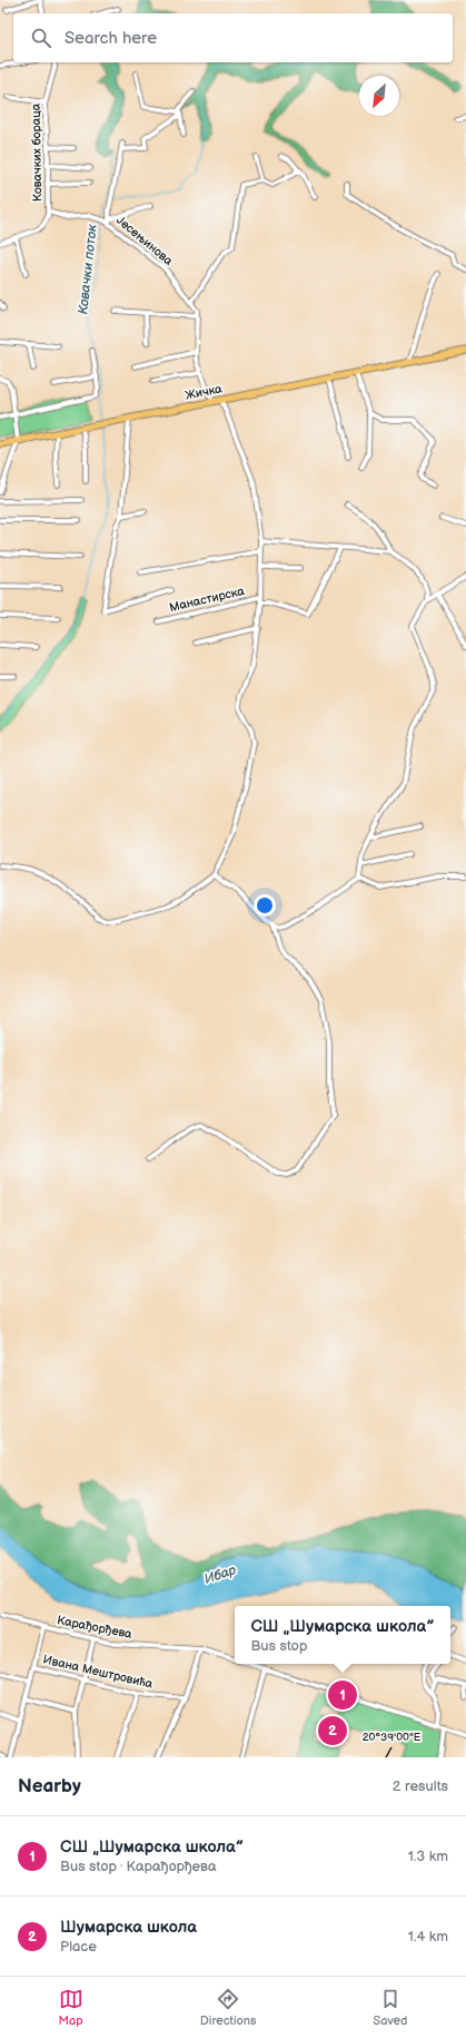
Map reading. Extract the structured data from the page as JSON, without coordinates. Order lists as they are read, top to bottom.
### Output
{
  "streets": {
    "main road": ["Жичка"],
    "street": [
      "Ковачких бораца",
      "Јесењинова",
      "Манастирска",
      "Карађорђева",
      "Ивана Мештровића"
    ]
  },
  "crossings": [
    ["Ковачких бораца", "Јесењинова"]
  ],
  "water": ["Ковачки поток", "Ибар"],
  "north": "bottom left",
  "page": {
    "search": "Search here",
    "popup": ["СШ „Шумарска школа”", "Bus stop"],
    "pins": ["1", "2"],
    "heading": ["Nearby", "2 results"],
    "list": [
      {
        "mark": "1",
        "name": "СШ „Шумарска школа”",
        "note": "Bus stop · Карађорђева",
        "value": "1.3 km"
      },
      {
        "mark": "2",
        "name": "Шумарска школа",
        "note": "Place",
        "value": "1.4 km"
      }
    ],
    "nav": ["Map", "Directions", "Saved"]
  },
  "coordinates": ["20°39'00\"E"]
}
